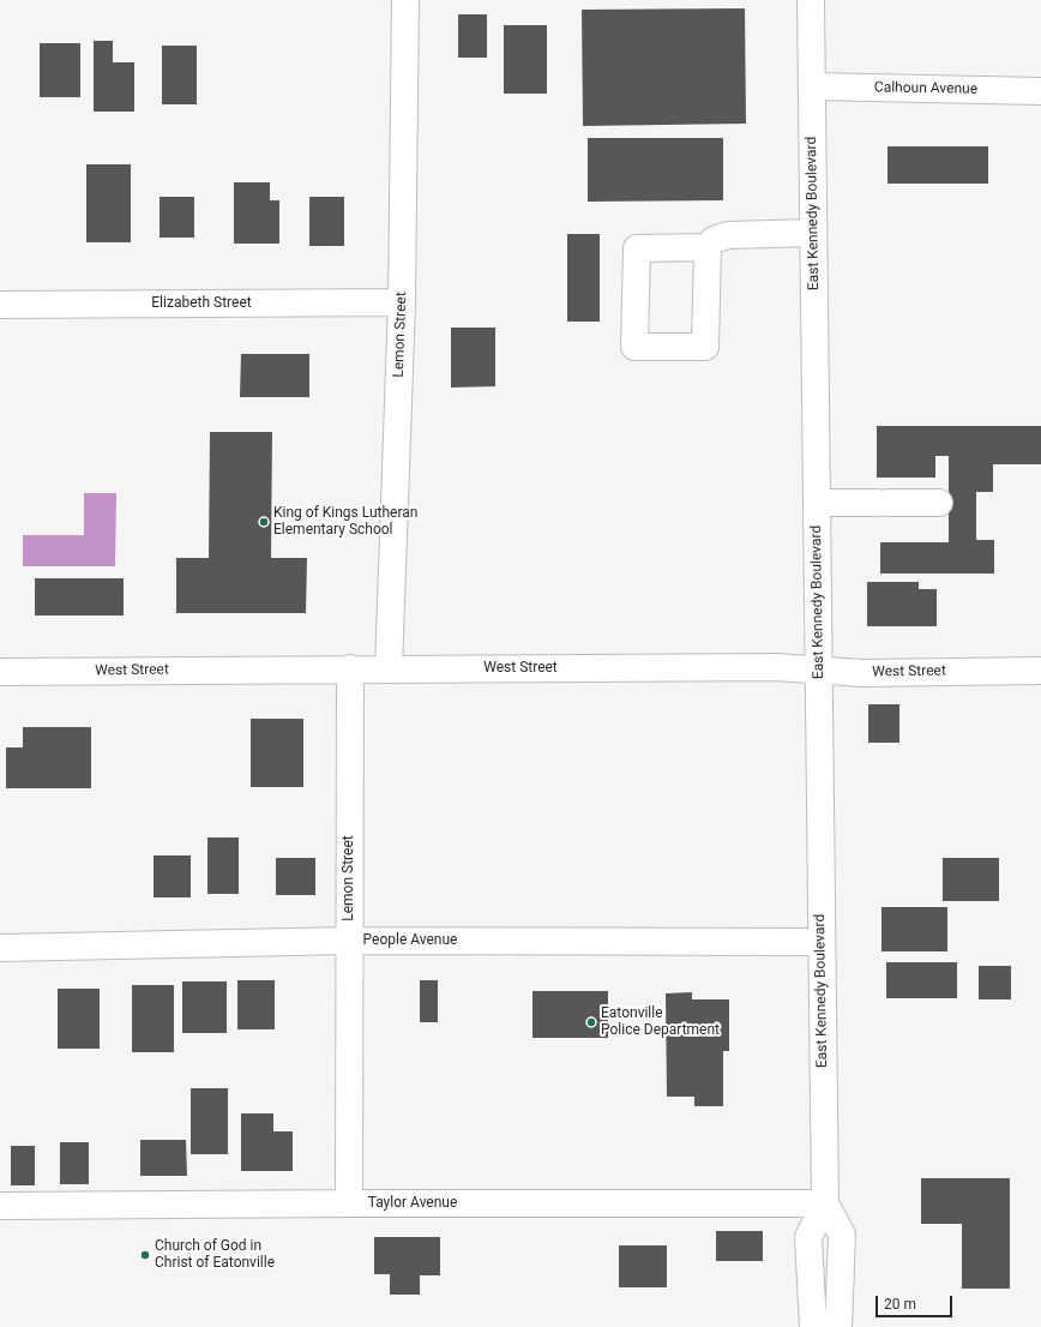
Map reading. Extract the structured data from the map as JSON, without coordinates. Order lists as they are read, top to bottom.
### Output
{
  "streets": {
    "street": [
      "Calhoun Avenue",
      "East Kennedy Boulevard",
      "Elizabeth Street",
      "Lemon Street",
      "West Street",
      "People Avenue",
      "Taylor Avenue"
    ]
  },
  "crossings": [
    ["Calhoun Avenue", "East Kennedy Boulevard"],
    ["East Kennedy Boulevard", "West Street"],
    ["East Kennedy Boulevard", "People Avenue"],
    ["East Kennedy Boulevard", "Taylor Avenue"],
    ["Elizabeth Street", "Lemon Street"],
    ["Lemon Street", "West Street"],
    ["Lemon Street", "People Avenue"],
    ["Lemon Street", "Taylor Avenue"]
  ],
  "places": ["King of Kings Lutheran Elementary School", "Eatonville Police Department", "Church of God in Christ of Eatonville"],
  "scale_bar": "20 m"
}
